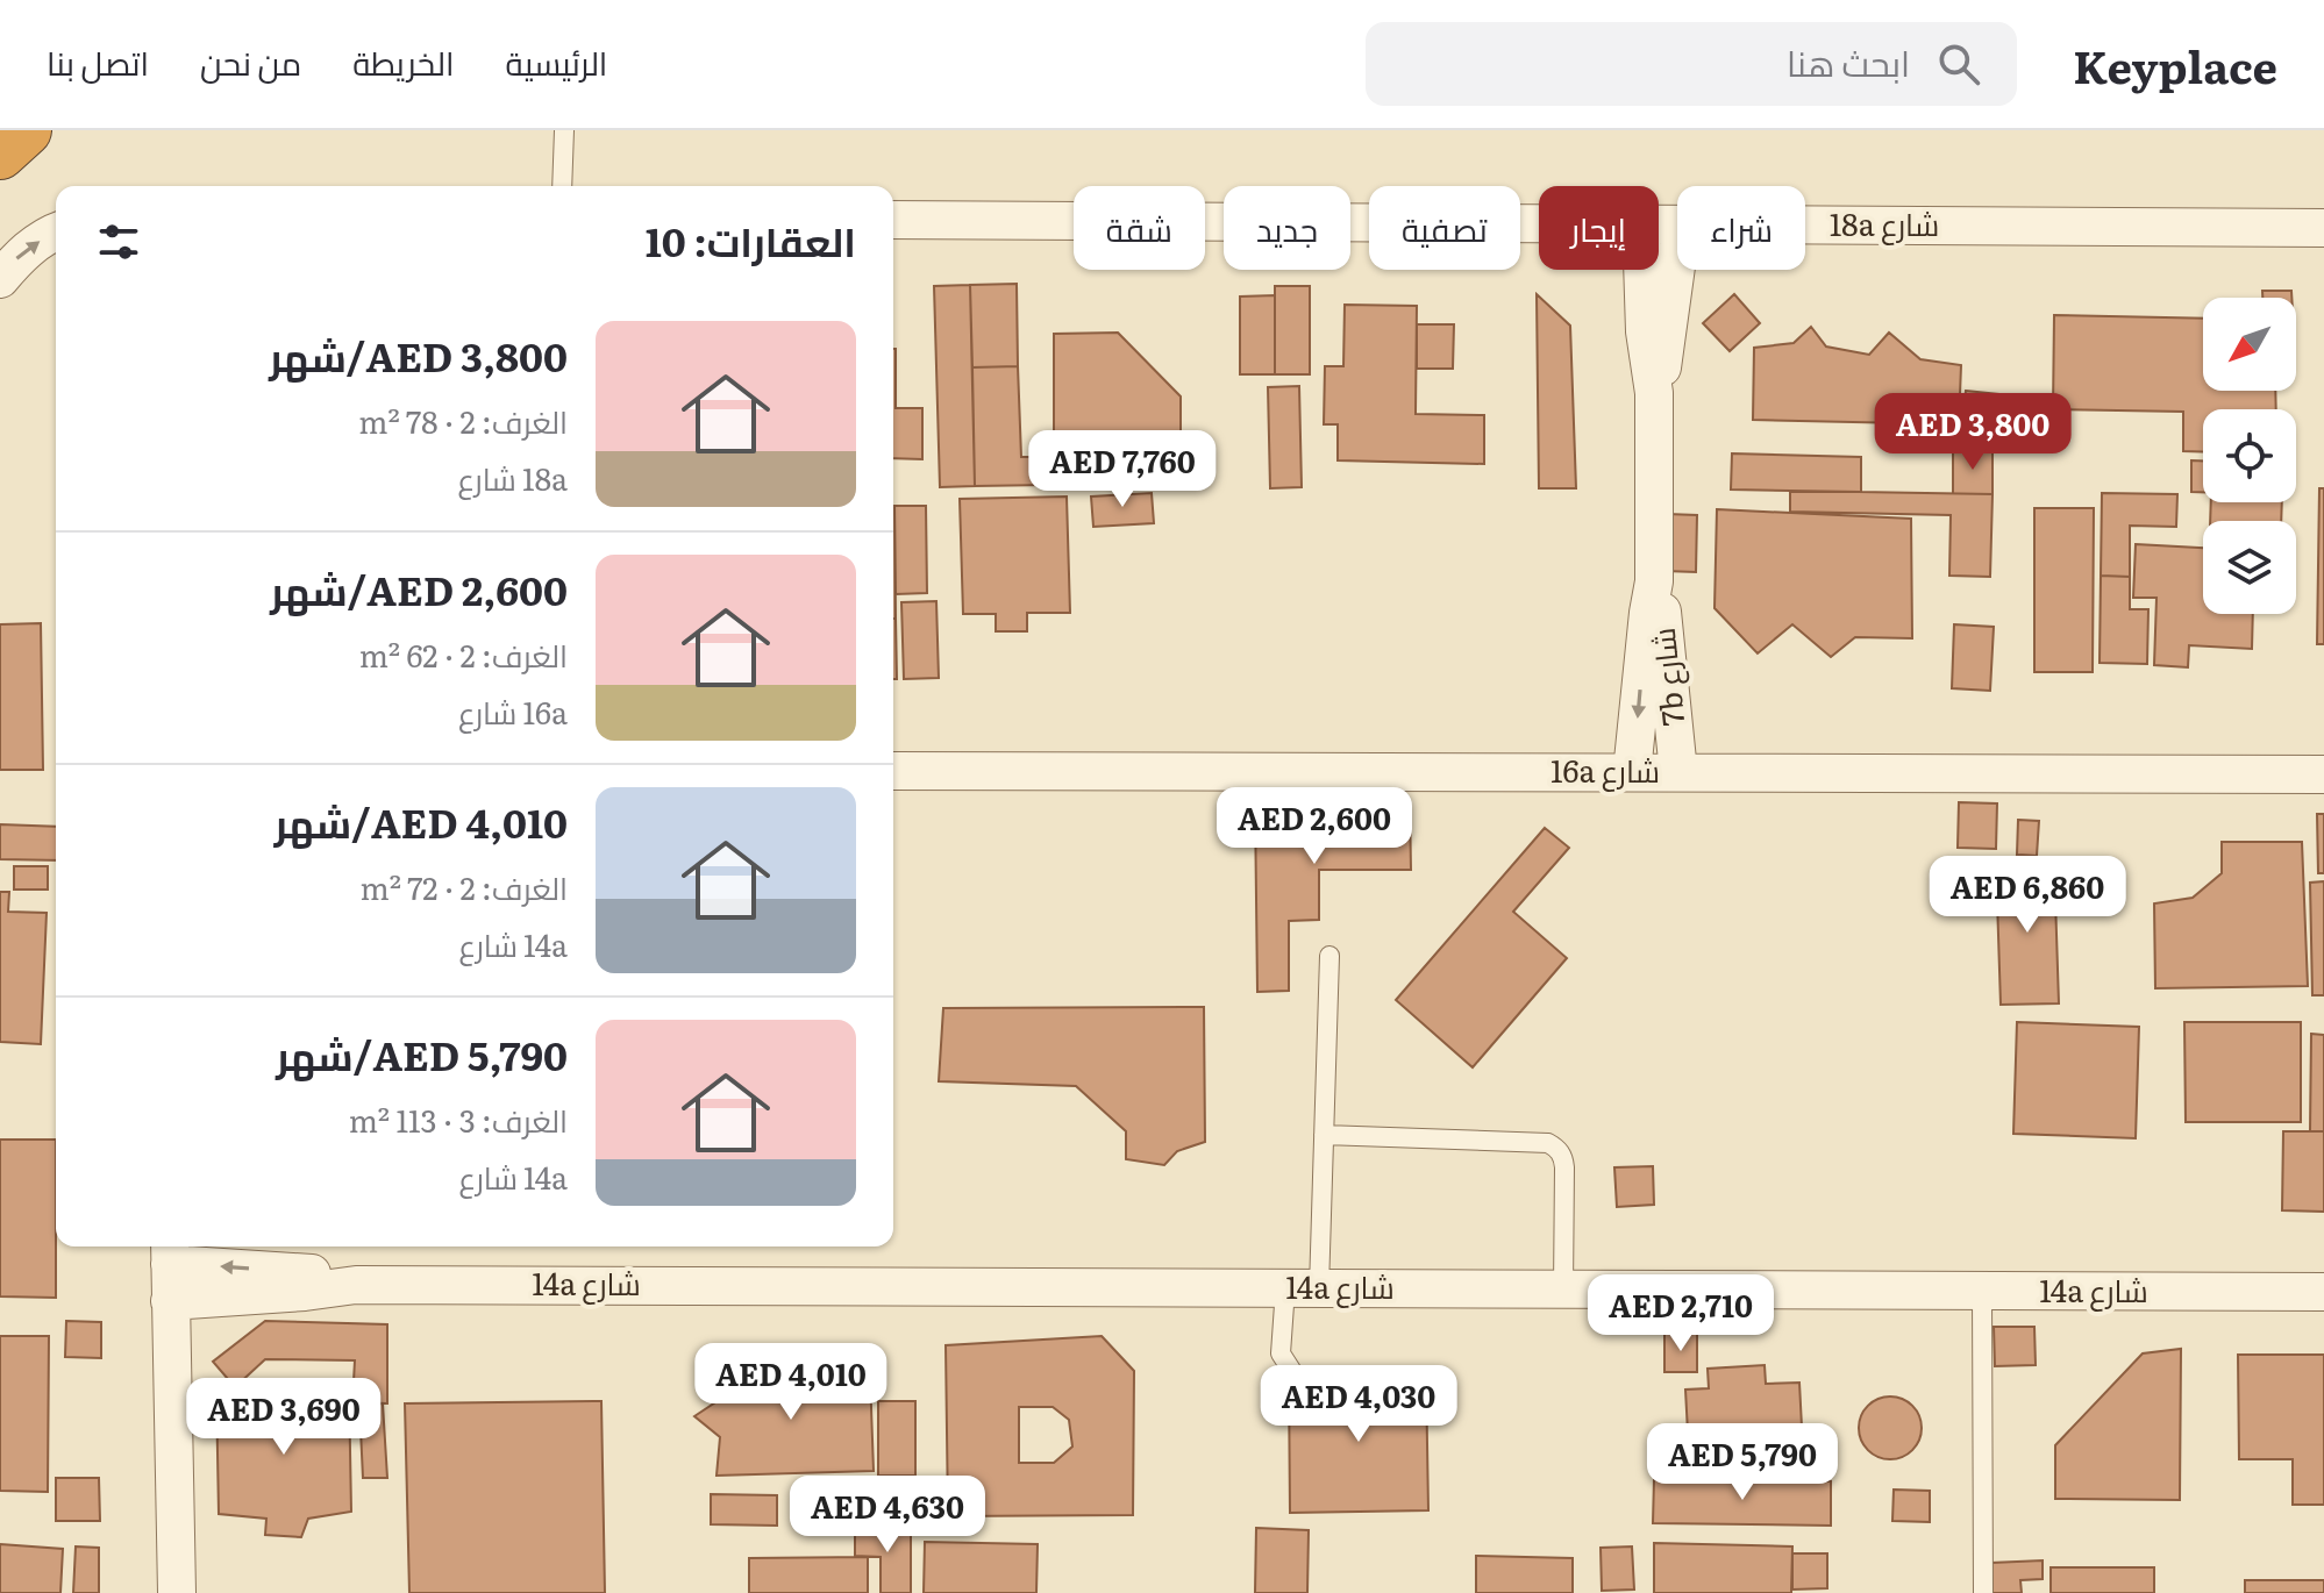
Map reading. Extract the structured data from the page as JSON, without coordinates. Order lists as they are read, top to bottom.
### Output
{
  "streets": {
    "street": [
      "18a شارع",
      "7b شارع",
      "16a شارع",
      "14a شارع"
    ]
  },
  "crossings": [
    ["7b شارع", "16a شارع"]
  ],
  "north": "bottom left",
  "page": {
    "header": "Keyplace",
    "search": "ابحث هنا",
    "nav": [
      "الرئيسية",
      "الخريطة",
      "من نحن",
      "اتصل بنا"
    ],
    "chip": [
      "شراء",
      "إيجار",
      "تصفية",
      "جديد",
      "شقة"
    ],
    "heading": "العقارات: 10",
    "list": [
      {
        "name": "AED 3,800/شهر",
        "note": "الغرف: 2 · 78 m² · 18a شارع"
      },
      {
        "name": "AED 2,600/شهر",
        "note": "الغرف: 2 · 62 m² · 16a شارع"
      },
      {
        "name": "AED 4,010/شهر",
        "note": "الغرف: 2 · 72 m² · 14a شارع"
      },
      {
        "name": "AED 5,790/شهر",
        "note": "الغرف: 3 · 113 m² · 14a شارع"
      }
    ],
    "price": [
      "AED 3,800",
      "AED 7,760",
      "AED 2,600",
      "AED 6,860",
      "AED 2,710",
      "AED 4,010",
      "AED 4,030",
      "AED 3,690",
      "AED 5,790",
      "AED 4,630"
    ]
  }
}
